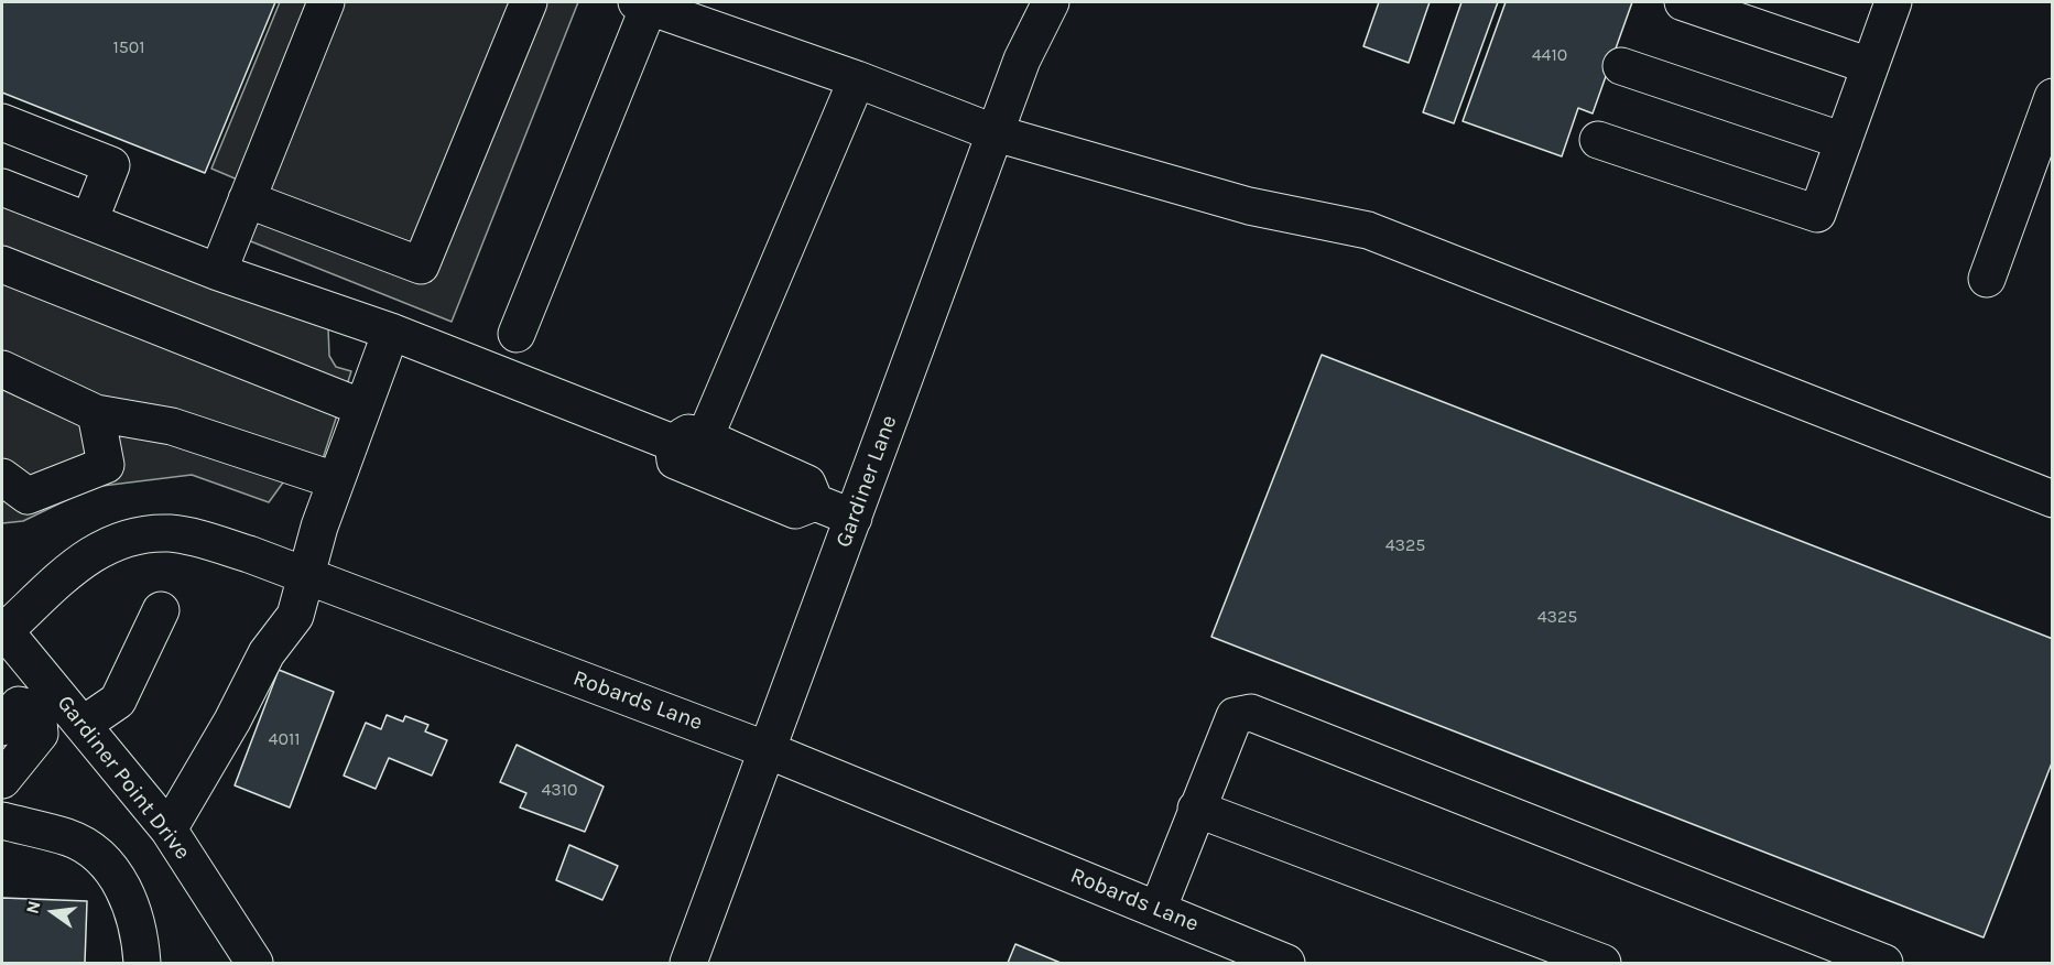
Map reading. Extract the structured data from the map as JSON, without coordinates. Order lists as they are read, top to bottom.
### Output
{
  "streets": {
    "street": ["Gardiner Lane", "Robards Lane", "Gardiner Point Drive"]
  },
  "crossings": [
    ["Gardiner Lane", "Robards Lane"],
    ["Robards Lane", "Gardiner Point Drive"]
  ],
  "house_numbers": [
    "1501",
    "4410",
    "4325",
    "4325",
    "4011",
    "4310"
  ],
  "north": "left"
}
